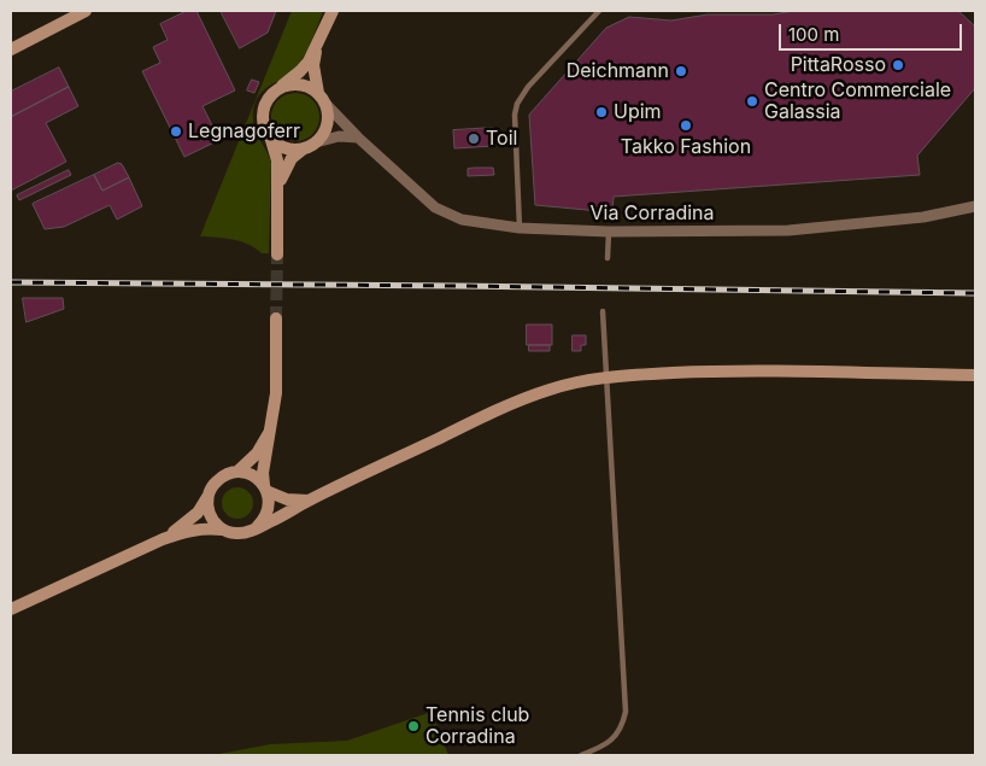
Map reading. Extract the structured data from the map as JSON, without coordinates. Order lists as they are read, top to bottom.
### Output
{
  "streets": {
    "street": ["Via Corradina"]
  },
  "places": [
    "PittaRosso",
    "Deichmann",
    "Centro Commerciale Galassia",
    "Upim",
    "Takko Fashion",
    "Legnagoferr",
    "Toil",
    "Tennis club Corradina"
  ],
  "scale_bar": "100 m"
}
